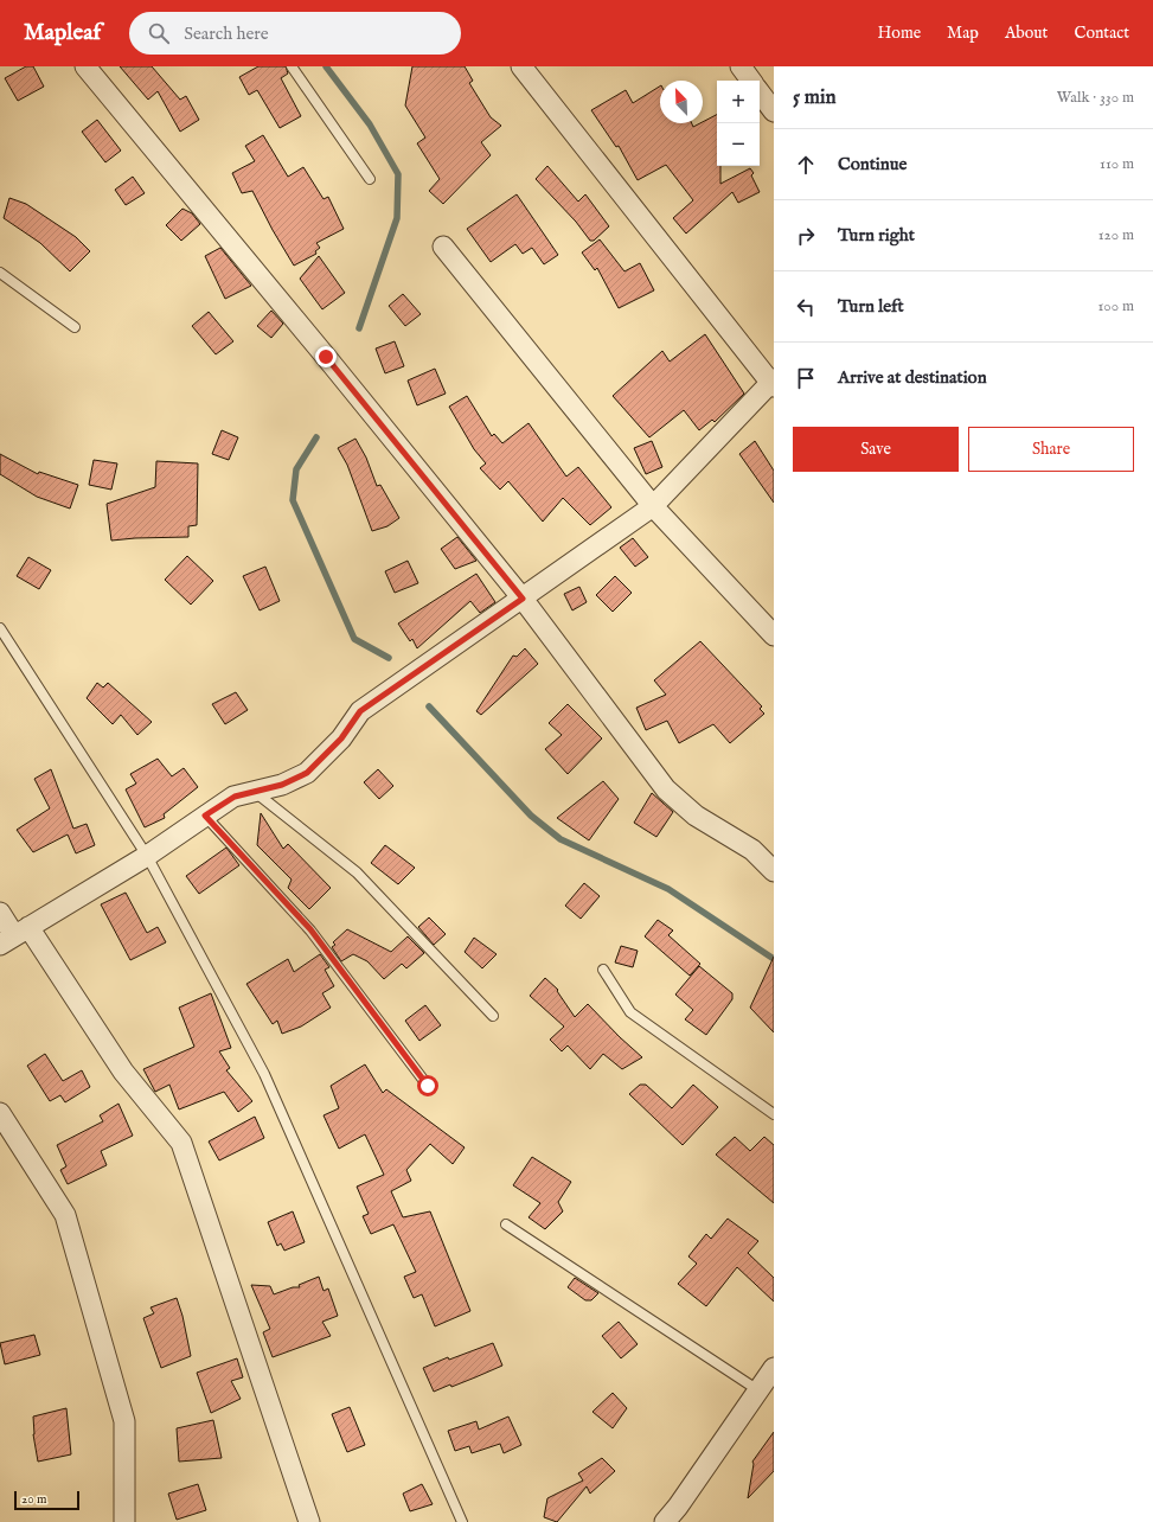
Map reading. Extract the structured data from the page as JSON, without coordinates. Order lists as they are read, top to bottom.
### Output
{
  "scale_bar": "20 m",
  "north": "top left",
  "page": {
    "header": "Mapleaf",
    "search": "Search here",
    "nav": [
      "Home",
      "Map",
      "About",
      "Contact"
    ],
    "heading": ["5 min", "Walk · 330 m"],
    "map_buttons": ["+", "−"],
    "list": [
      ["Continue", "110 m"],
      ["Turn right", "120 m"],
      ["Turn left", "100 m"],
      "Arrive at destination"
    ],
    "buttons": ["Save", "Share"],
    "scale": "20 m"
  }
}
